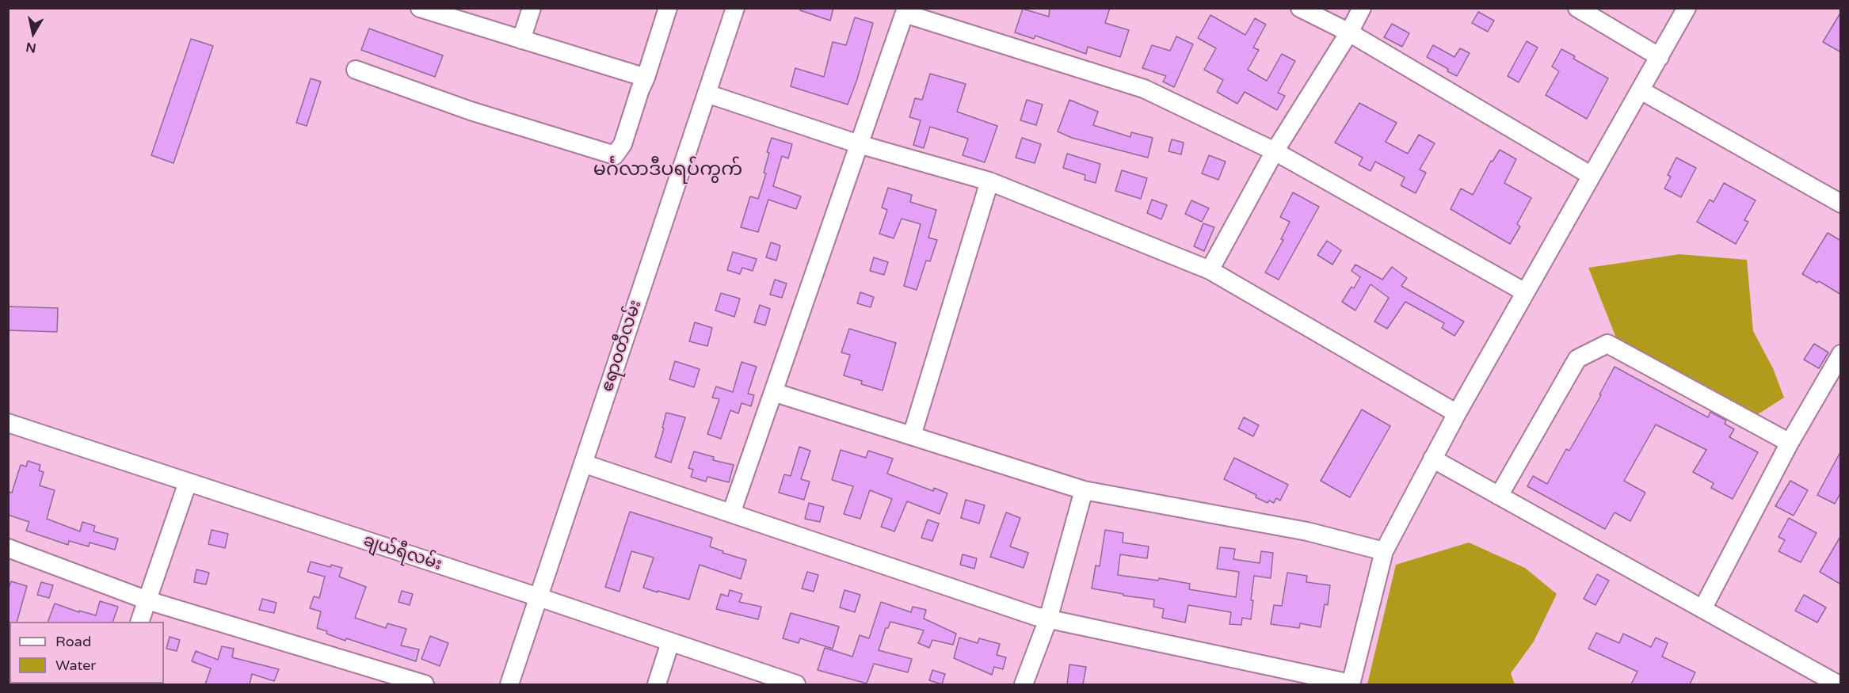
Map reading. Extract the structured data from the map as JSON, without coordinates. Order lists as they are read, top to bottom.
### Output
{
  "streets": {
    "street": ["ဧရာဝတီလမ်း", "ချယ်ရီလမ်း"]
  },
  "crossings": [
    ["ဧရာဝတီလမ်း", "ချယ်ရီလမ်း"]
  ],
  "districts": ["မင်္ဂလာဒီပရပ်ကွက်"],
  "legend": ["Road", "Water"],
  "north": "bottom"
}
